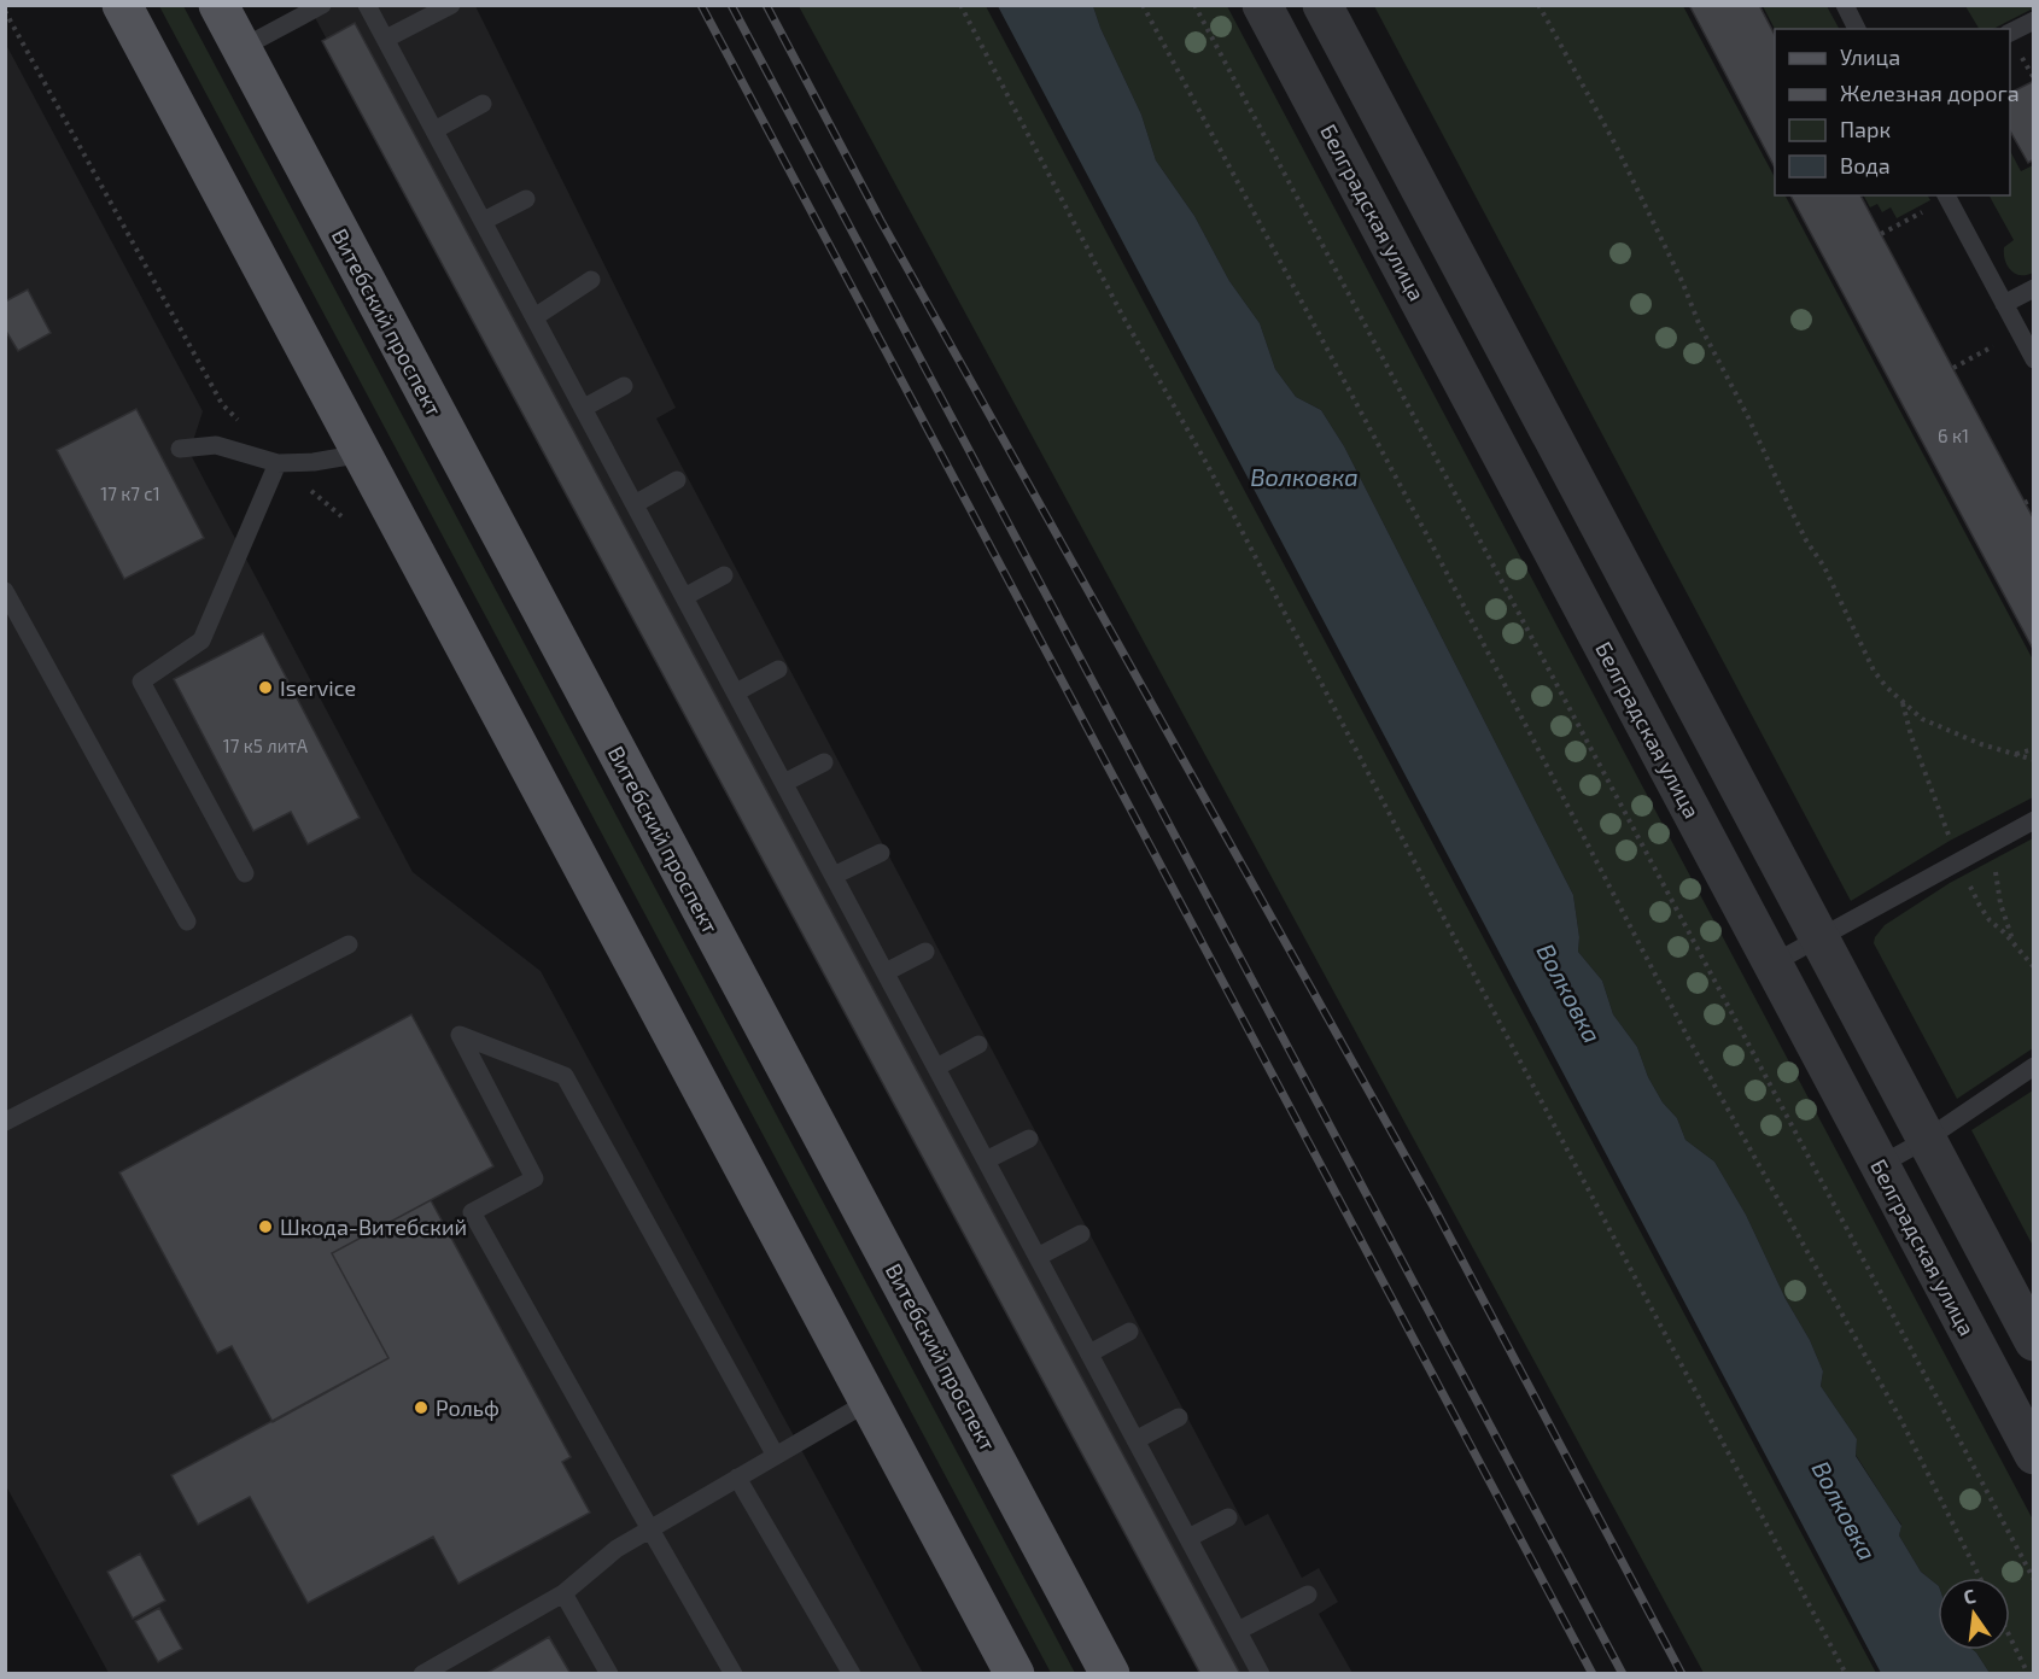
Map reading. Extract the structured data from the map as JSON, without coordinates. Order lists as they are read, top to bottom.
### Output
{
  "streets": {
    "main road": ["Витебский проспект"],
    "street": ["Белградская улица"]
  },
  "water": ["Волковка"],
  "places": ["Iservice", "Шкода-Витебский", "Рольф"],
  "house_numbers": ["6 к1", "17 к7 с1", "17 к5 литА"],
  "legend": [
    "Улица",
    "Железная дорога",
    "Парк",
    "Вода"
  ],
  "north": "top"
}
